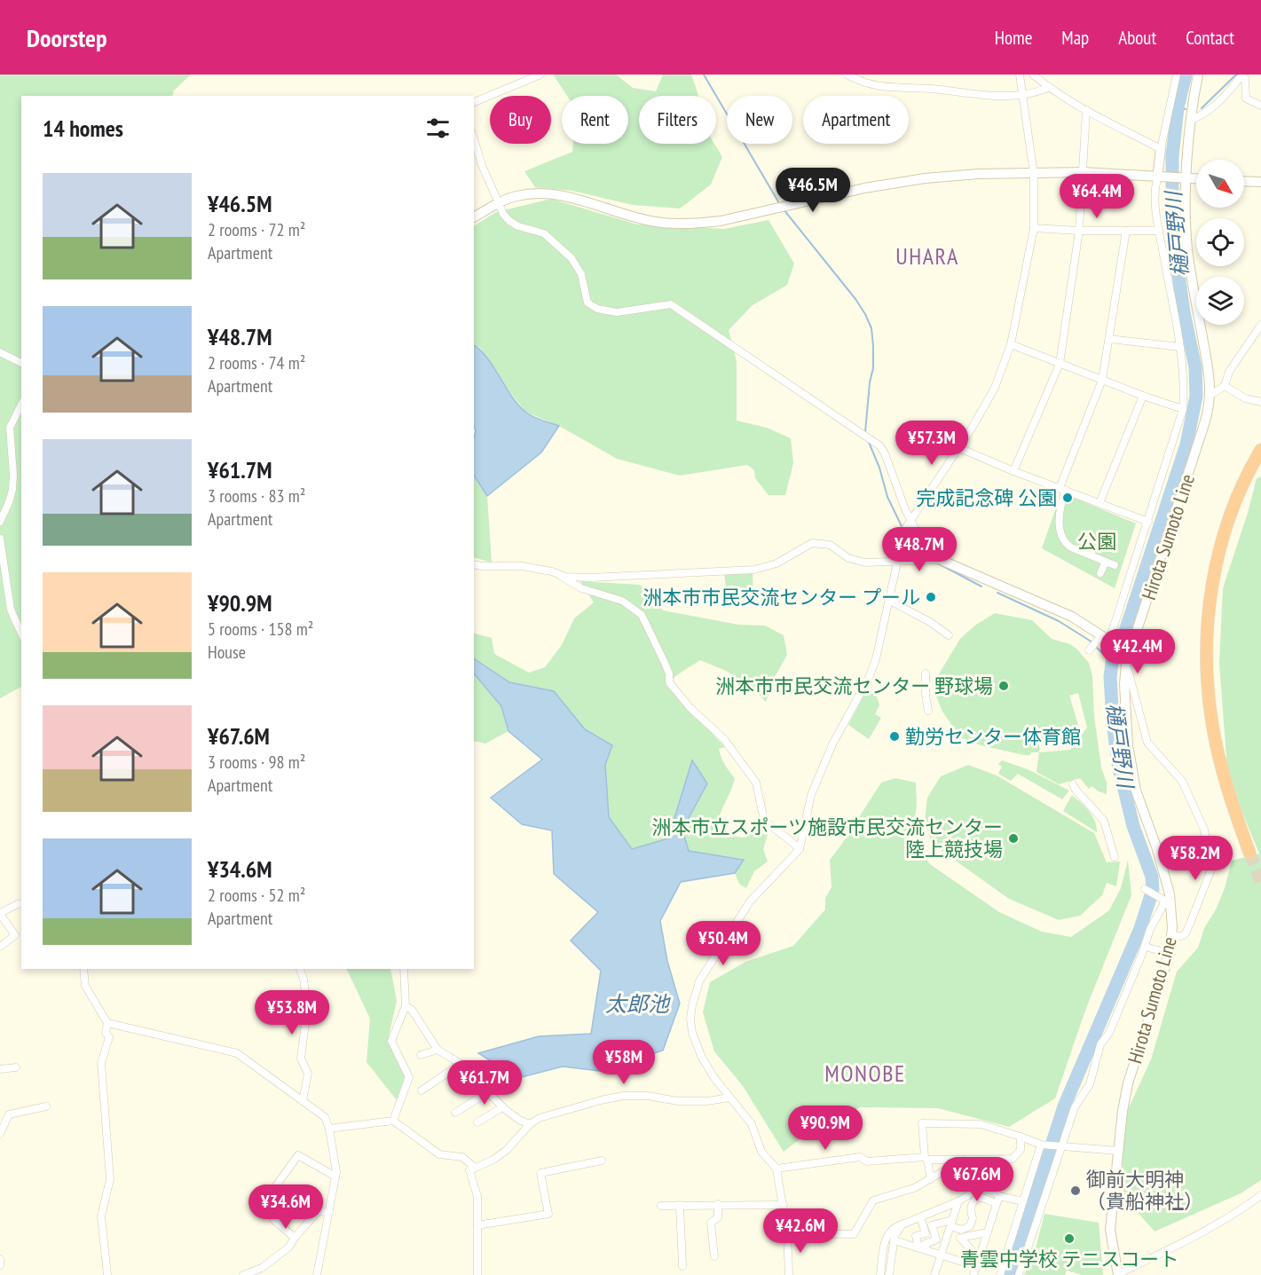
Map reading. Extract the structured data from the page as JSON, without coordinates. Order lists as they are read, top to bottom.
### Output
{
  "streets": {
    "main road": ["Hirota Sumoto Line"]
  },
  "districts": ["UHARA", "MONOBE"],
  "water": ["樋戸野川", "太郎池"],
  "parks": ["公園"],
  "places": [
    "完成記念碑 公園",
    "洲本市市民交流センター プール",
    "洲本市市民交流センター 野球場",
    "勤労センター体育館",
    "洲本市立スポーツ施設市民交流センター 陸上競技場",
    "御前大明神 （貴船神社）",
    "青雲中学校 テニスコート"
  ],
  "north": "bottom right",
  "page": {
    "header": "Doorstep",
    "nav": [
      "Home",
      "Map",
      "About",
      "Contact"
    ],
    "chip": [
      "Buy",
      "Rent",
      "Filters",
      "New",
      "Apartment"
    ],
    "heading": "14 homes",
    "list": [
      {
        "name": "¥46.5M",
        "note": "2 rooms · 72 m² · Apartment"
      },
      {
        "name": "¥48.7M",
        "note": "2 rooms · 74 m² · Apartment"
      },
      {
        "name": "¥61.7M",
        "note": "3 rooms · 83 m² · Apartment"
      },
      {
        "name": "¥90.9M",
        "note": "5 rooms · 158 m² · House"
      },
      {
        "name": "¥67.6M",
        "note": "3 rooms · 98 m² · Apartment"
      },
      {
        "name": "¥34.6M",
        "note": "2 rooms · 52 m² · Apartment"
      }
    ],
    "price": [
      "¥46.5M",
      "¥64.4M",
      "¥57.3M",
      "¥48.7M",
      "¥42.4M",
      "¥58.2M",
      "¥50.4M",
      "¥53.8M",
      "¥58M",
      "¥61.7M",
      "¥90.9M",
      "¥67.6M",
      "¥34.6M",
      "¥42.6M"
    ]
  }
}
